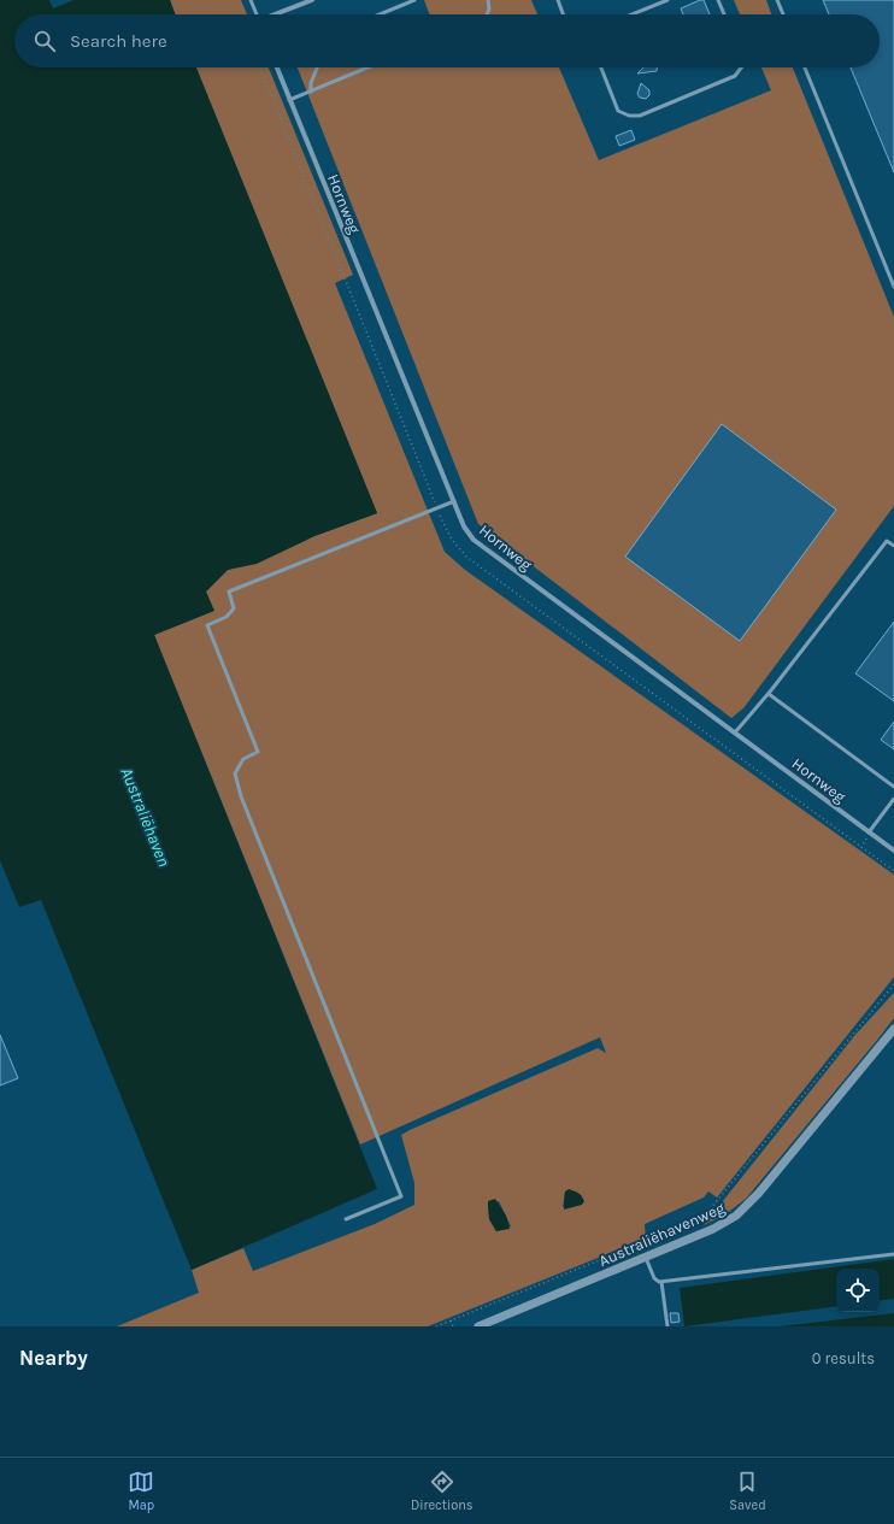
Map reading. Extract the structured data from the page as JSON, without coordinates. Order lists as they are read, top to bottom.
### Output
{
  "streets": {
    "street": ["Hornweg", "Australiëhavenweg"]
  },
  "water": ["Australiëhaven"],
  "page": {
    "search": "Search here",
    "heading": ["Nearby", "0 results"],
    "nav": ["Map", "Directions", "Saved"]
  }
}
